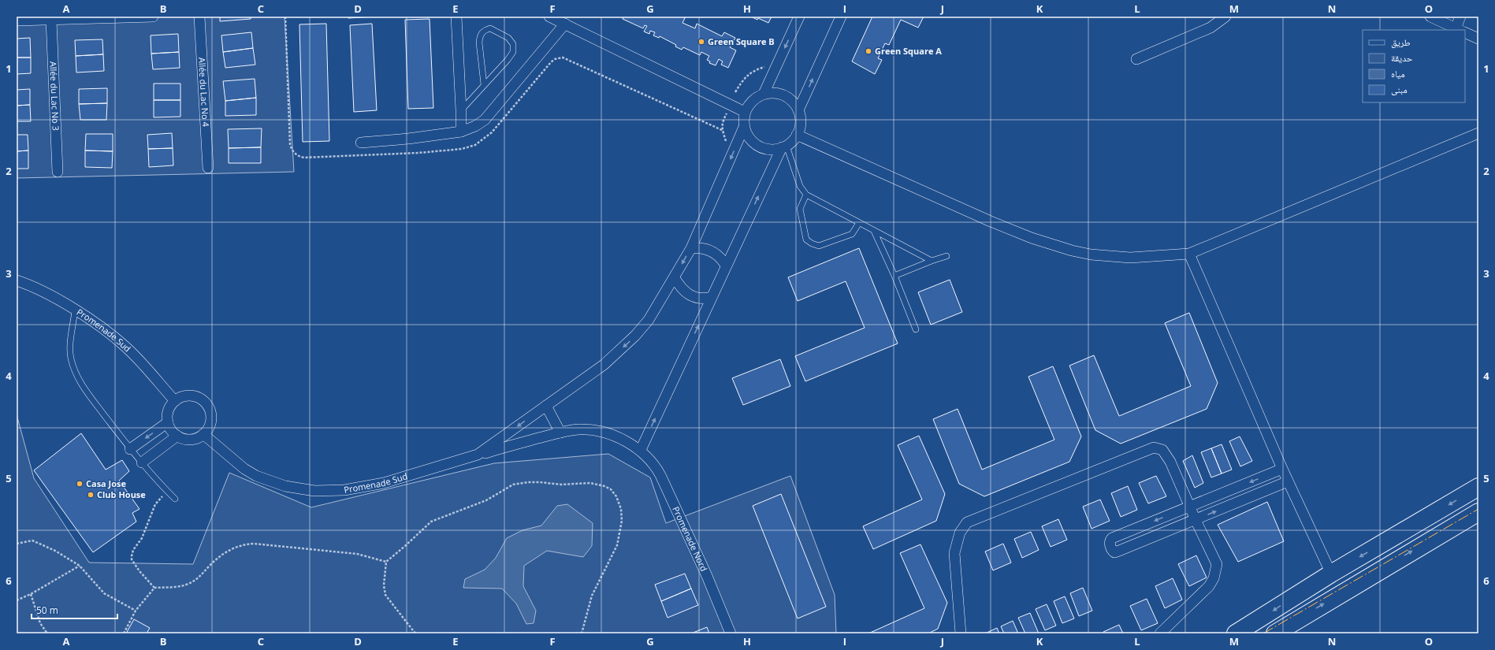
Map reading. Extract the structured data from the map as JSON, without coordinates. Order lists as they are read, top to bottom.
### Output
{
  "streets": {
    "street": [
      "Allée du Lac No 4",
      "Allée du Lac No 3",
      "Promenade Sud",
      "Promenade Nord"
    ]
  },
  "places": [
    "Green Square B",
    "Green Square A",
    "Casa Jose",
    "Club House"
  ],
  "legend": [
    "طريق",
    "حديقة",
    "مياه",
    "مبنى"
  ],
  "scale_bar": "50 m",
  "grid": {
    "columns": [
      "A",
      "B",
      "C",
      "D",
      "E",
      "F",
      "G",
      "H",
      "I",
      "J",
      "K",
      "L",
      "M",
      "N",
      "O"
    ],
    "rows": [
      "1",
      "2",
      "3",
      "4",
      "5",
      "6"
    ]
  }
}
